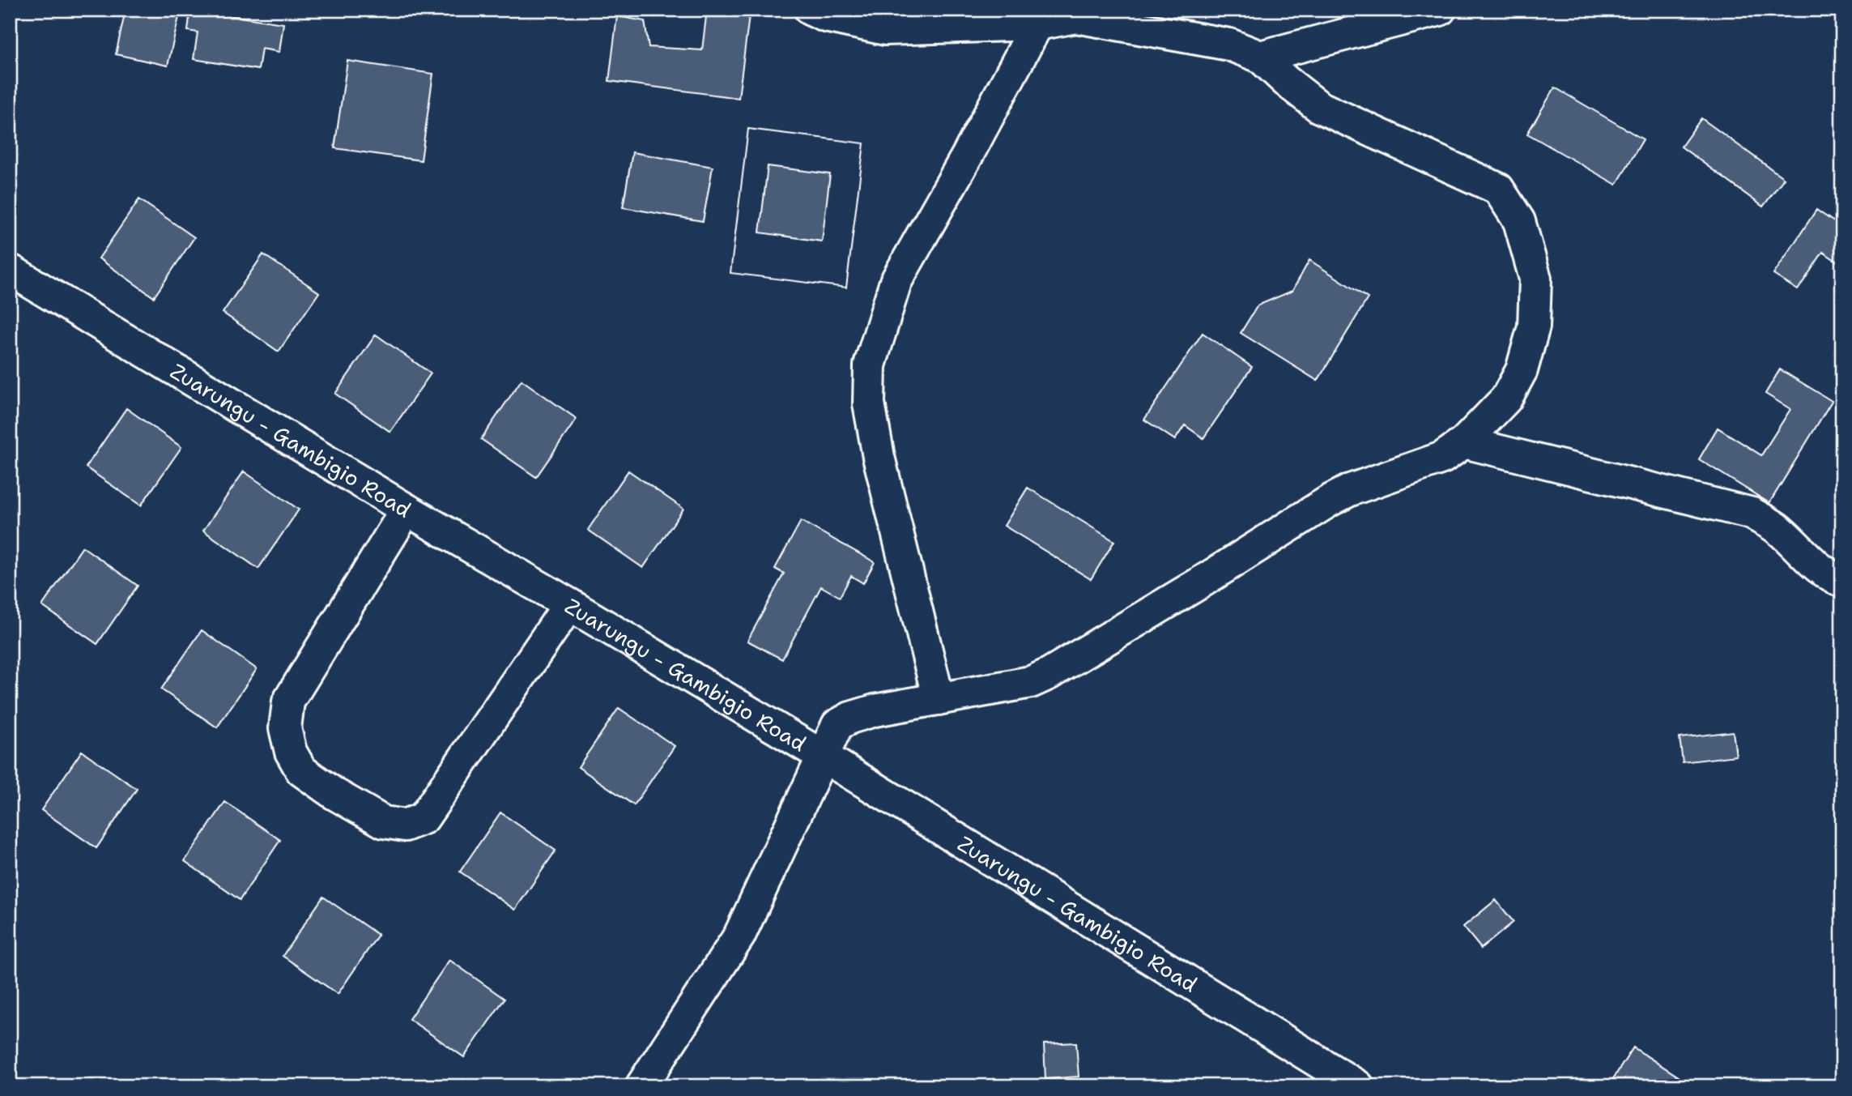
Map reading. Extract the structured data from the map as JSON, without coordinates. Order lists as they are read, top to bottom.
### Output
{
  "streets": {
    "street": ["Zuarungu - Gambigio Road"]
  }
}
